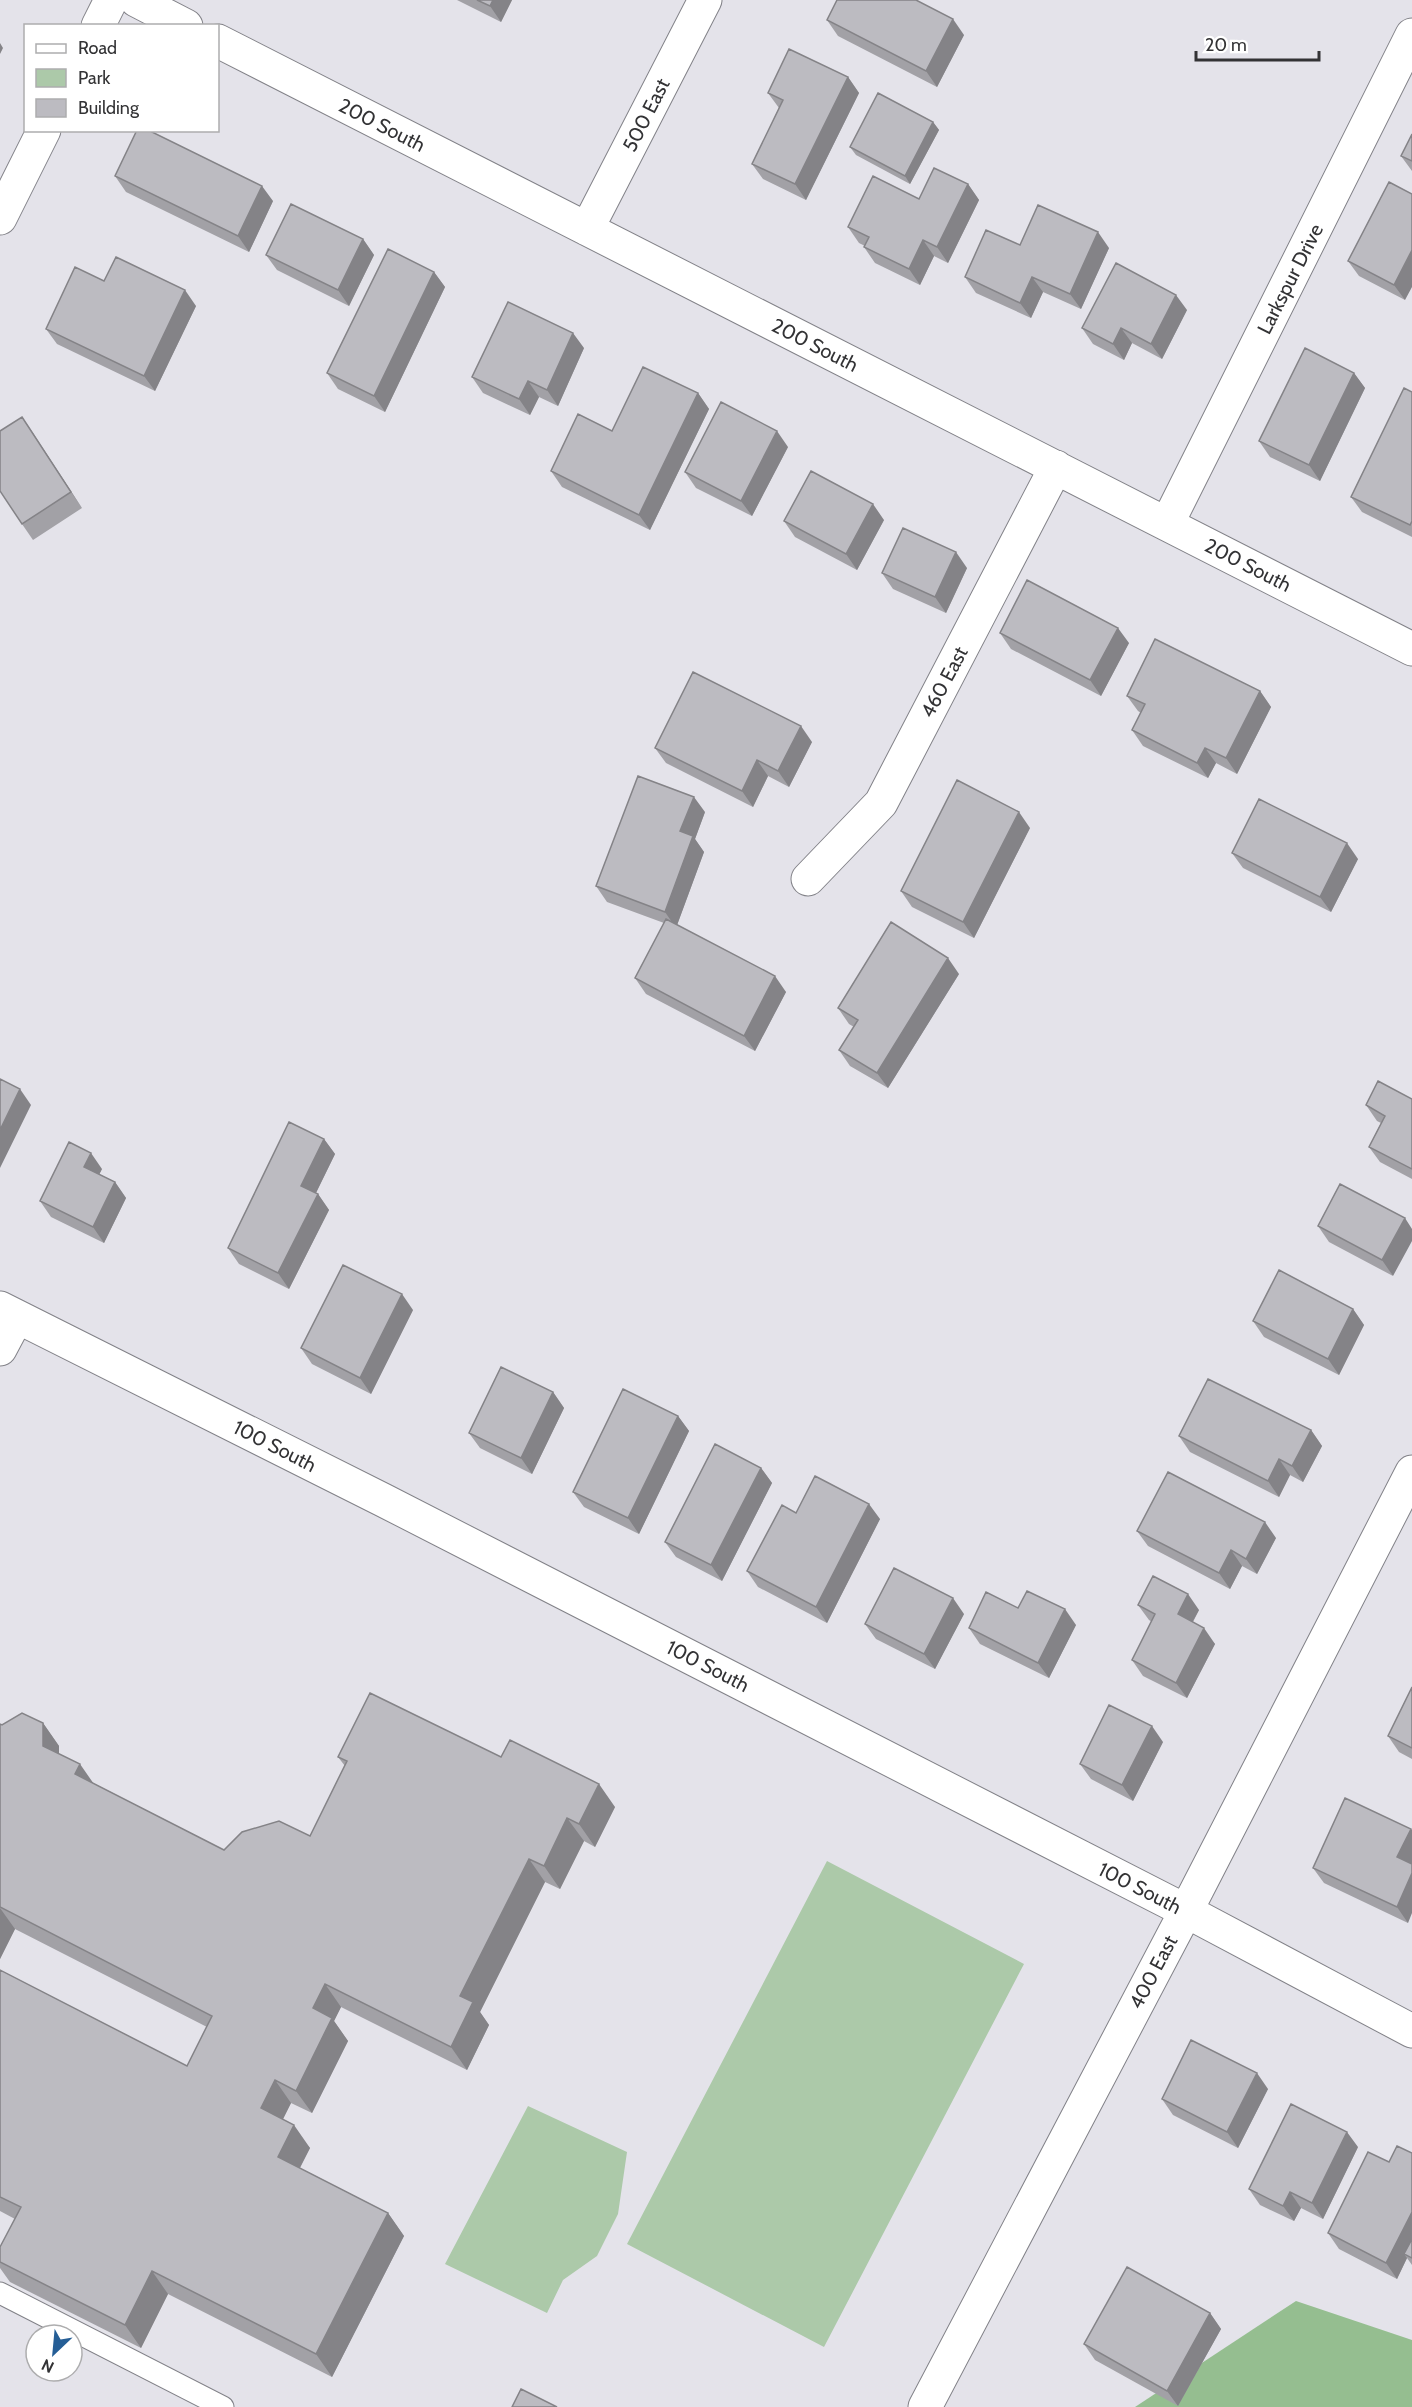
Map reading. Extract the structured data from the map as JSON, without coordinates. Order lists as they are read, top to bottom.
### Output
{
  "streets": {
    "street": [
      "500 East",
      "200 South",
      "Larkspur Drive",
      "460 East",
      "100 South",
      "400 East"
    ]
  },
  "crossings": [
    ["500 East", "200 South"],
    ["200 South", "Larkspur Drive"],
    ["200 South", "460 East"],
    ["100 South", "400 East"]
  ],
  "legend": ["Road", "Park", "Building"],
  "scale_bar": "20 m",
  "north": "bottom left"
}
